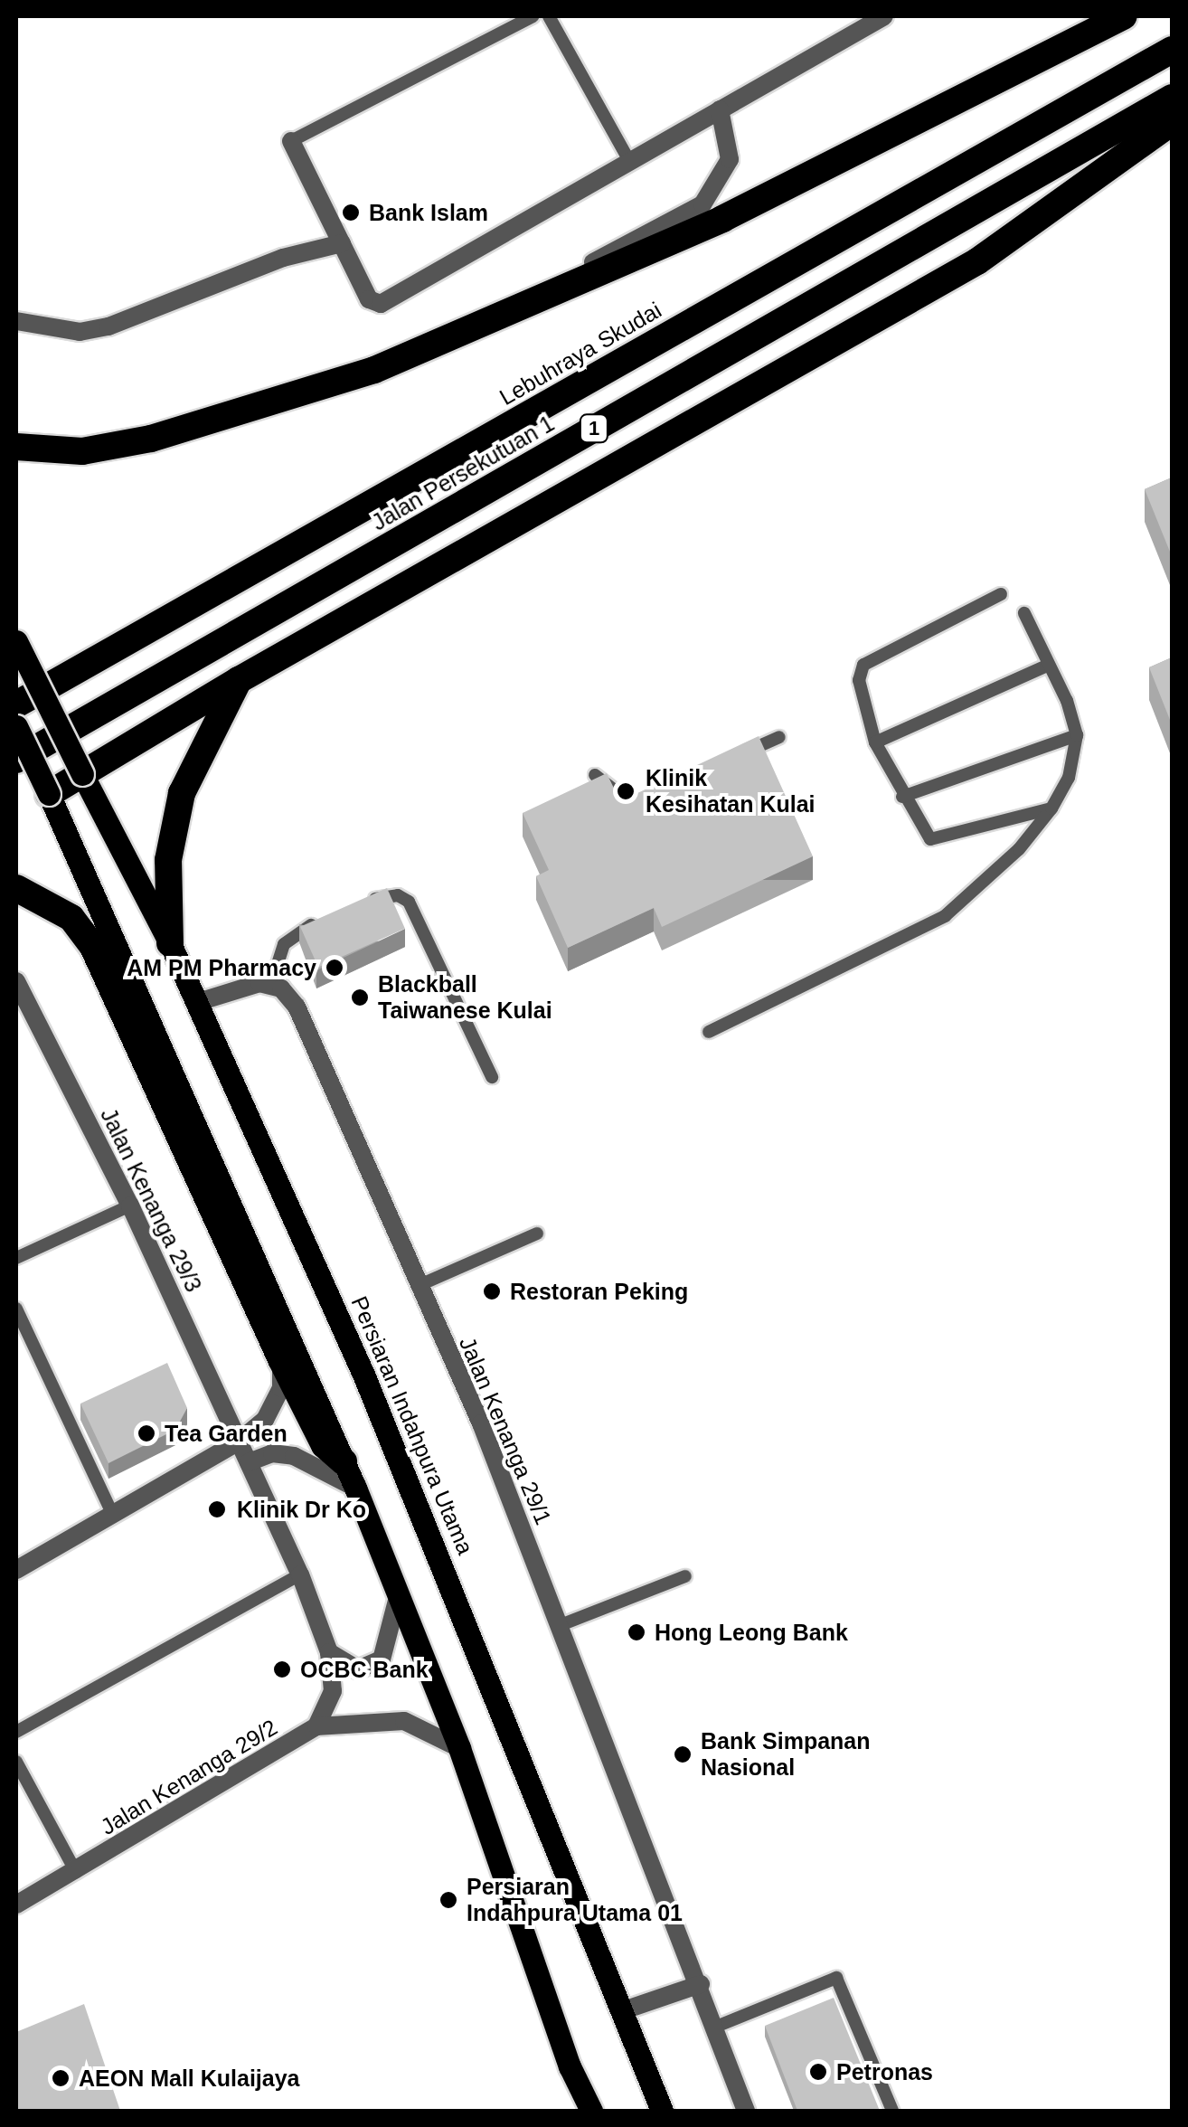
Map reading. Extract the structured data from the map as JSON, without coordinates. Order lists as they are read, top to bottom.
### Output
{
  "streets": {
    "highway": ["Lebuhraya Skudai", "1", "Jalan Persekutuan 1"],
    "main road": ["Persiaran Indahpura Utama"],
    "street": ["Jalan Kenanga 29/3", "Jalan Kenanga 29/1", "Jalan Kenanga 29/2"]
  },
  "places": [
    "Bank Islam",
    "Klinik Kesihatan Kulai",
    "AM PM Pharmacy",
    "Blackball Taiwanese Kulai",
    "Restoran Peking",
    "Tea Garden",
    "Klinik Dr Ko",
    "Hong Leong Bank",
    "OCBC Bank",
    "Bank Simpanan Nasional",
    "Persiaran Indahpura Utama 01",
    "Petronas",
    "AEON Mall Kulaijaya"
  ]
}
